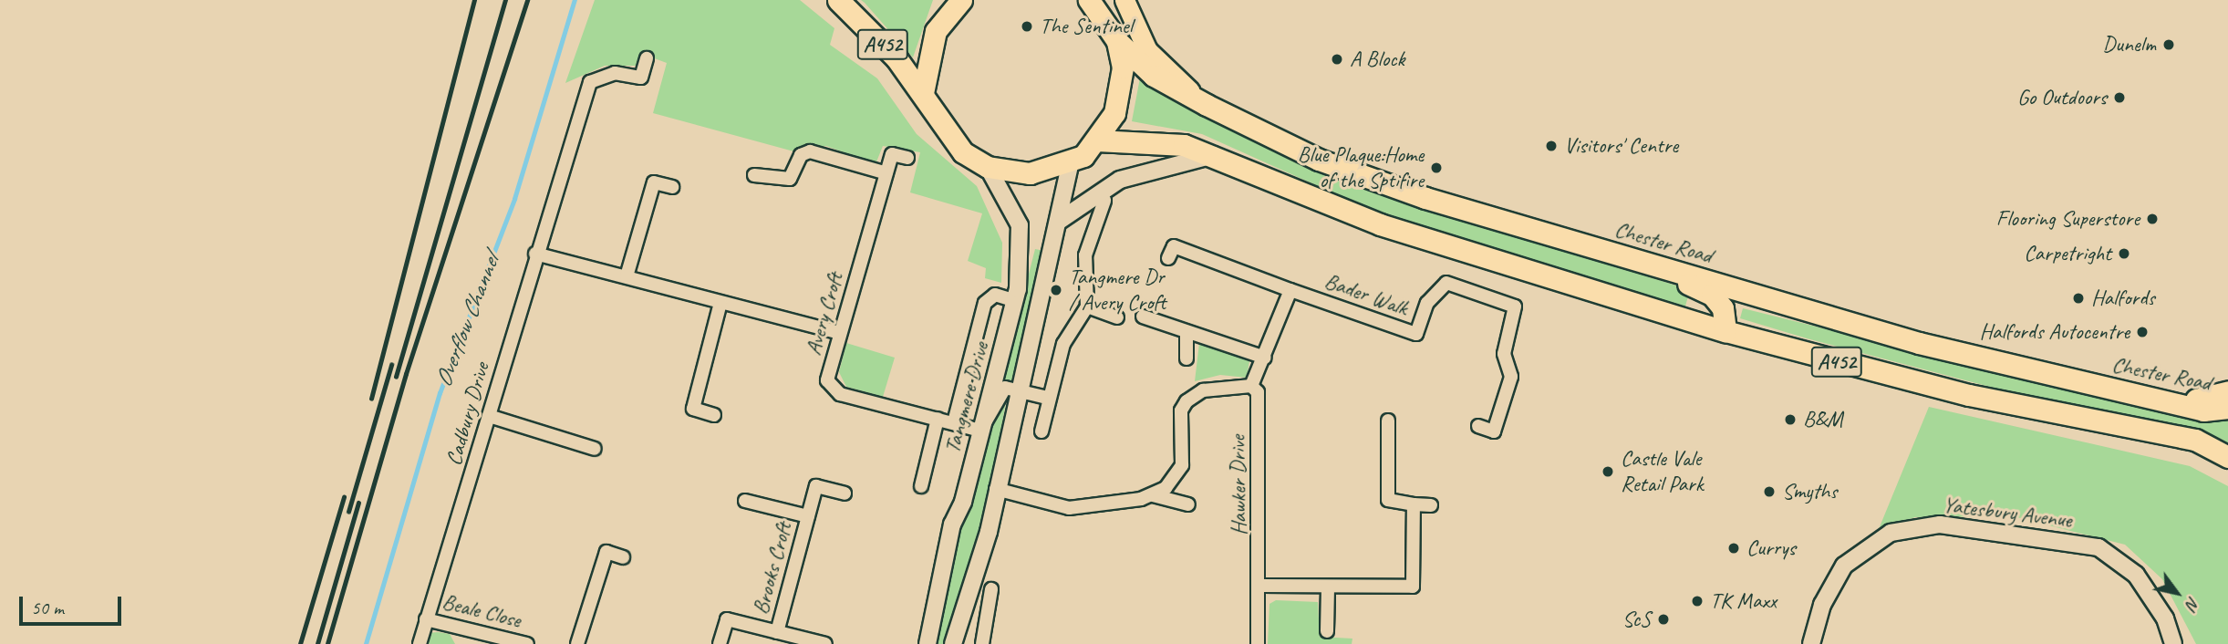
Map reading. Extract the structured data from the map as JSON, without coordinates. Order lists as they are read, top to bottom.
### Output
{
  "streets": {
    "highway": ["A452", "Chester Road"],
    "street": [
      "Bader Walk",
      "Avery Croft",
      "Tangmere Drive",
      "Cadbury Drive",
      "Hawker Drive",
      "Yatesbury Avenue",
      "Brooks Croft",
      "Beale Close"
    ]
  },
  "crossings": [
    ["A452", "Chester Road"],
    ["Avery Croft", "Tangmere Drive"],
    ["Cadbury Drive", "Beale Close"]
  ],
  "water": ["Overflow Channel"],
  "places": [
    "The Sentinel",
    "Dunelm",
    "A Block",
    "Go Outdoors",
    "Visitors' Centre",
    "Blue Plaque:Home of the Sptifire",
    "Flooring Superstore",
    "Carpetright",
    "Tangmere Dr / Avery Croft",
    "Halfords",
    "Halfords Autocentre",
    "B&M",
    "Castle Vale Retail Park",
    "Smyths",
    "Currys",
    "TK Maxx",
    "ScS"
  ],
  "scale_bar": "50 m",
  "north": "bottom right"
}
